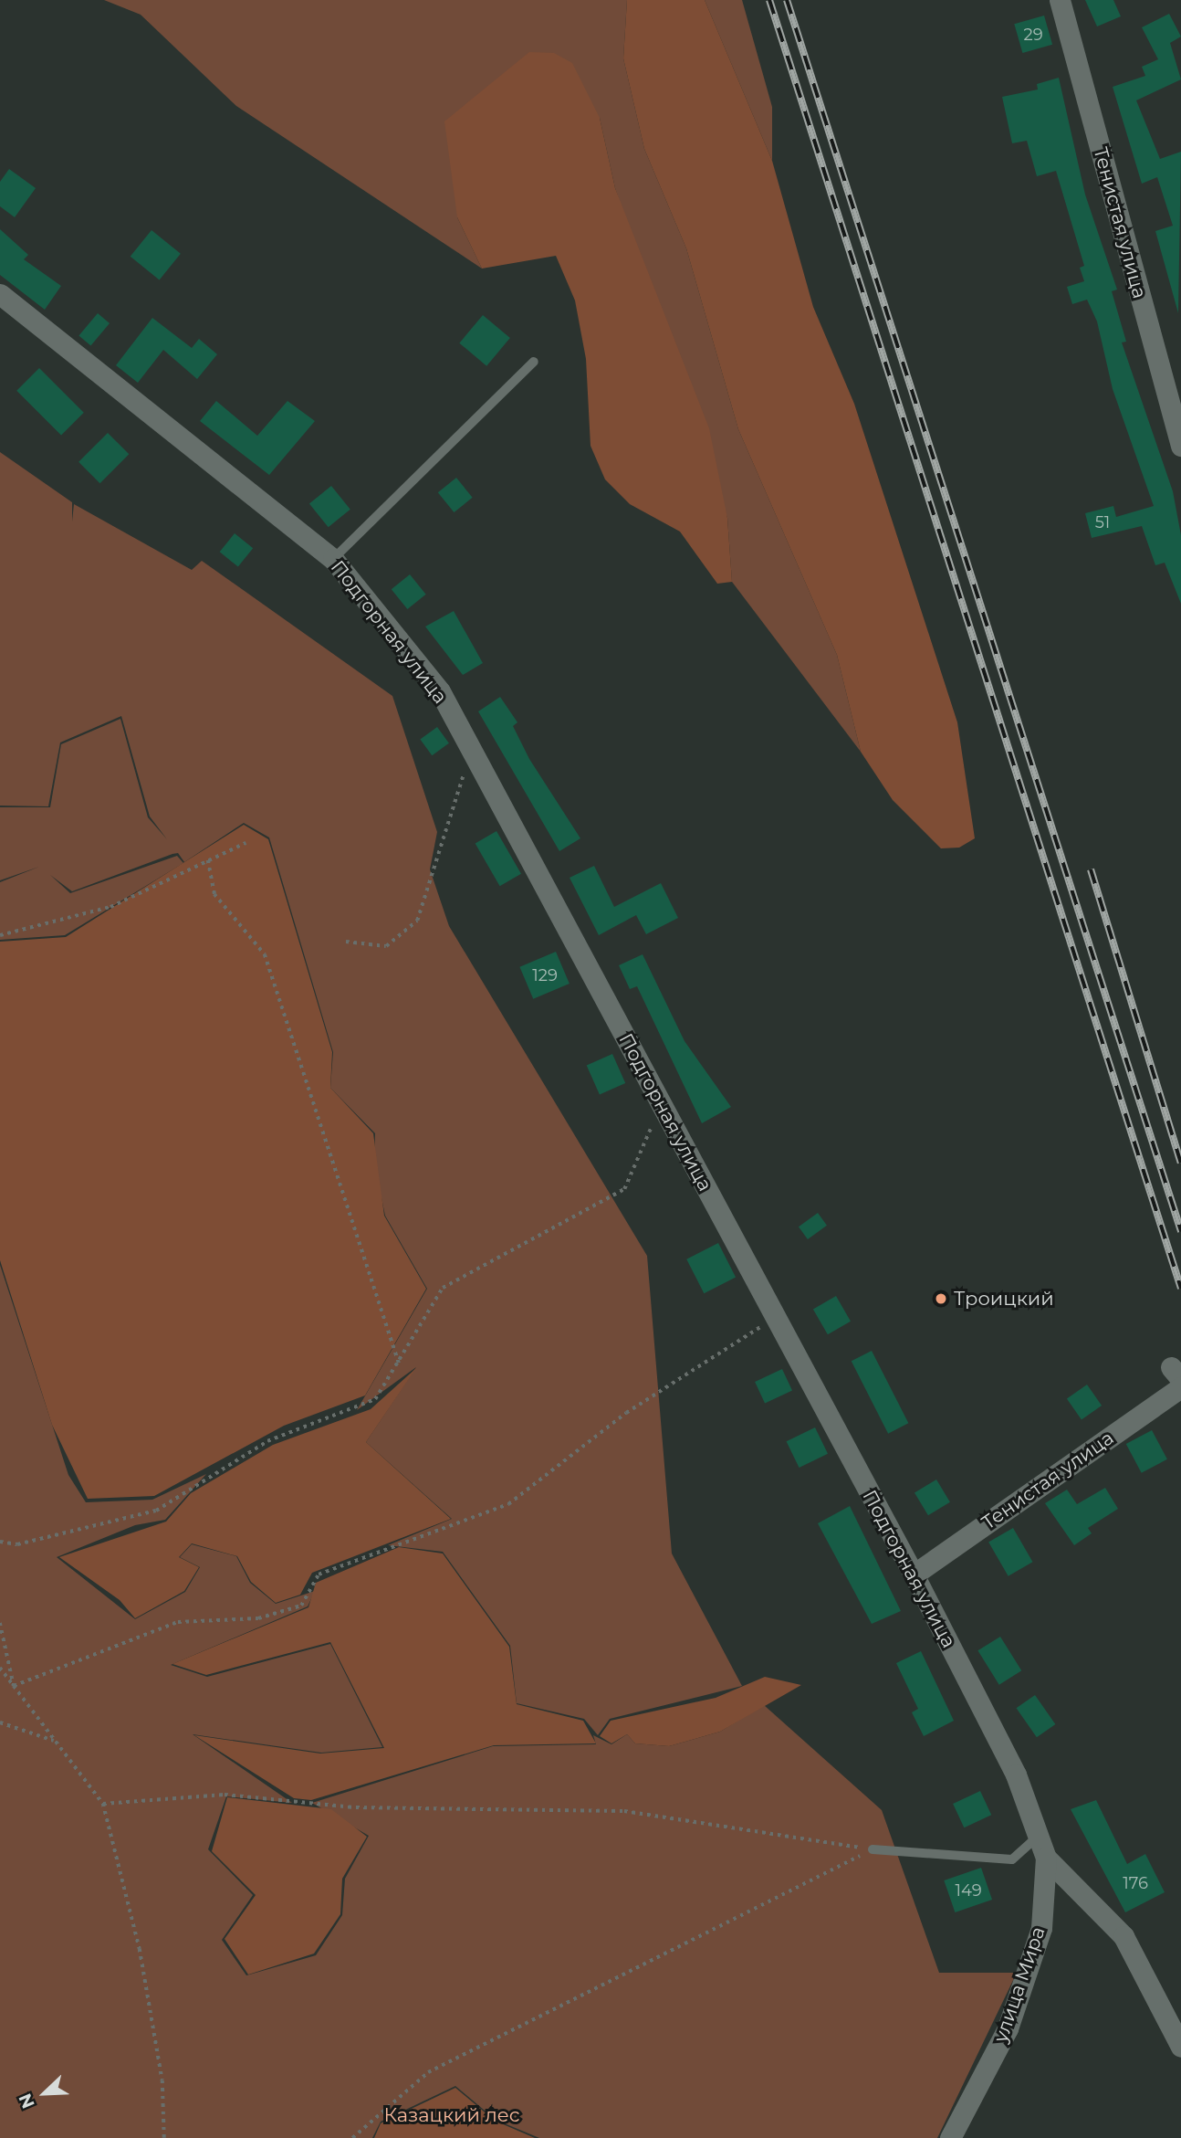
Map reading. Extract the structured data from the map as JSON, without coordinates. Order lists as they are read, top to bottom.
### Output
{
  "streets": {
    "street": ["Тенистая улица", "Подгорная улица", "улица Мира"]
  },
  "crossings": [
    ["Тенистая улица", "Подгорная улица"],
    ["Подгорная улица", "улица Мира"]
  ],
  "parks": ["Казацкий лес"],
  "places": ["Троицкий"],
  "house_numbers": [
    "29",
    "51",
    "129",
    "176",
    "149"
  ],
  "north": "bottom left"
}
